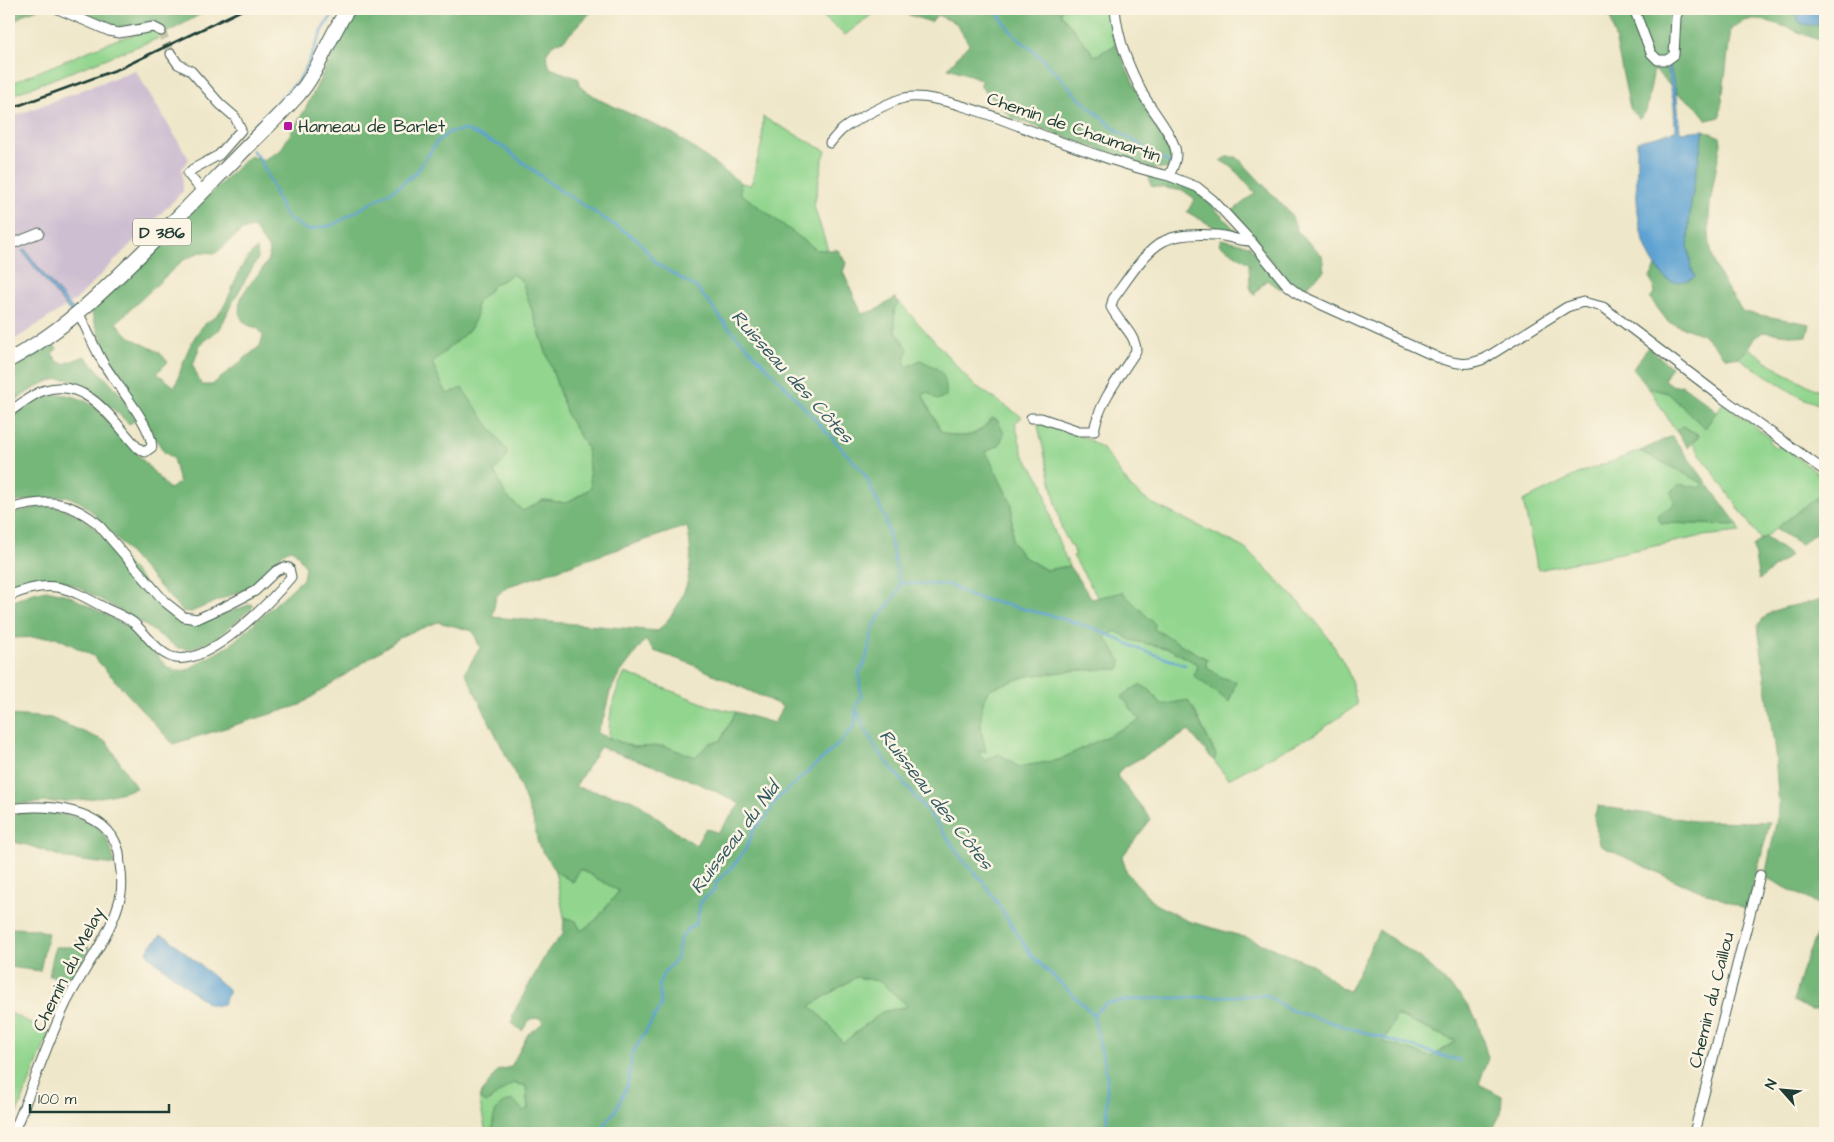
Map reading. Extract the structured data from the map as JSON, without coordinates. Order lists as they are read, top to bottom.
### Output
{
  "streets": {
    "main road": ["D 386"],
    "street": ["Chemin de Chaumartin", "Chemin du Melay", "Chemin du Caillou"]
  },
  "water": ["Ruisseau des Côtes", "Ruisseau du Nid"],
  "places": {
    "transit": ["Hameau de Barlet"]
  },
  "scale_bar": "100 m",
  "north": "top left"
}
